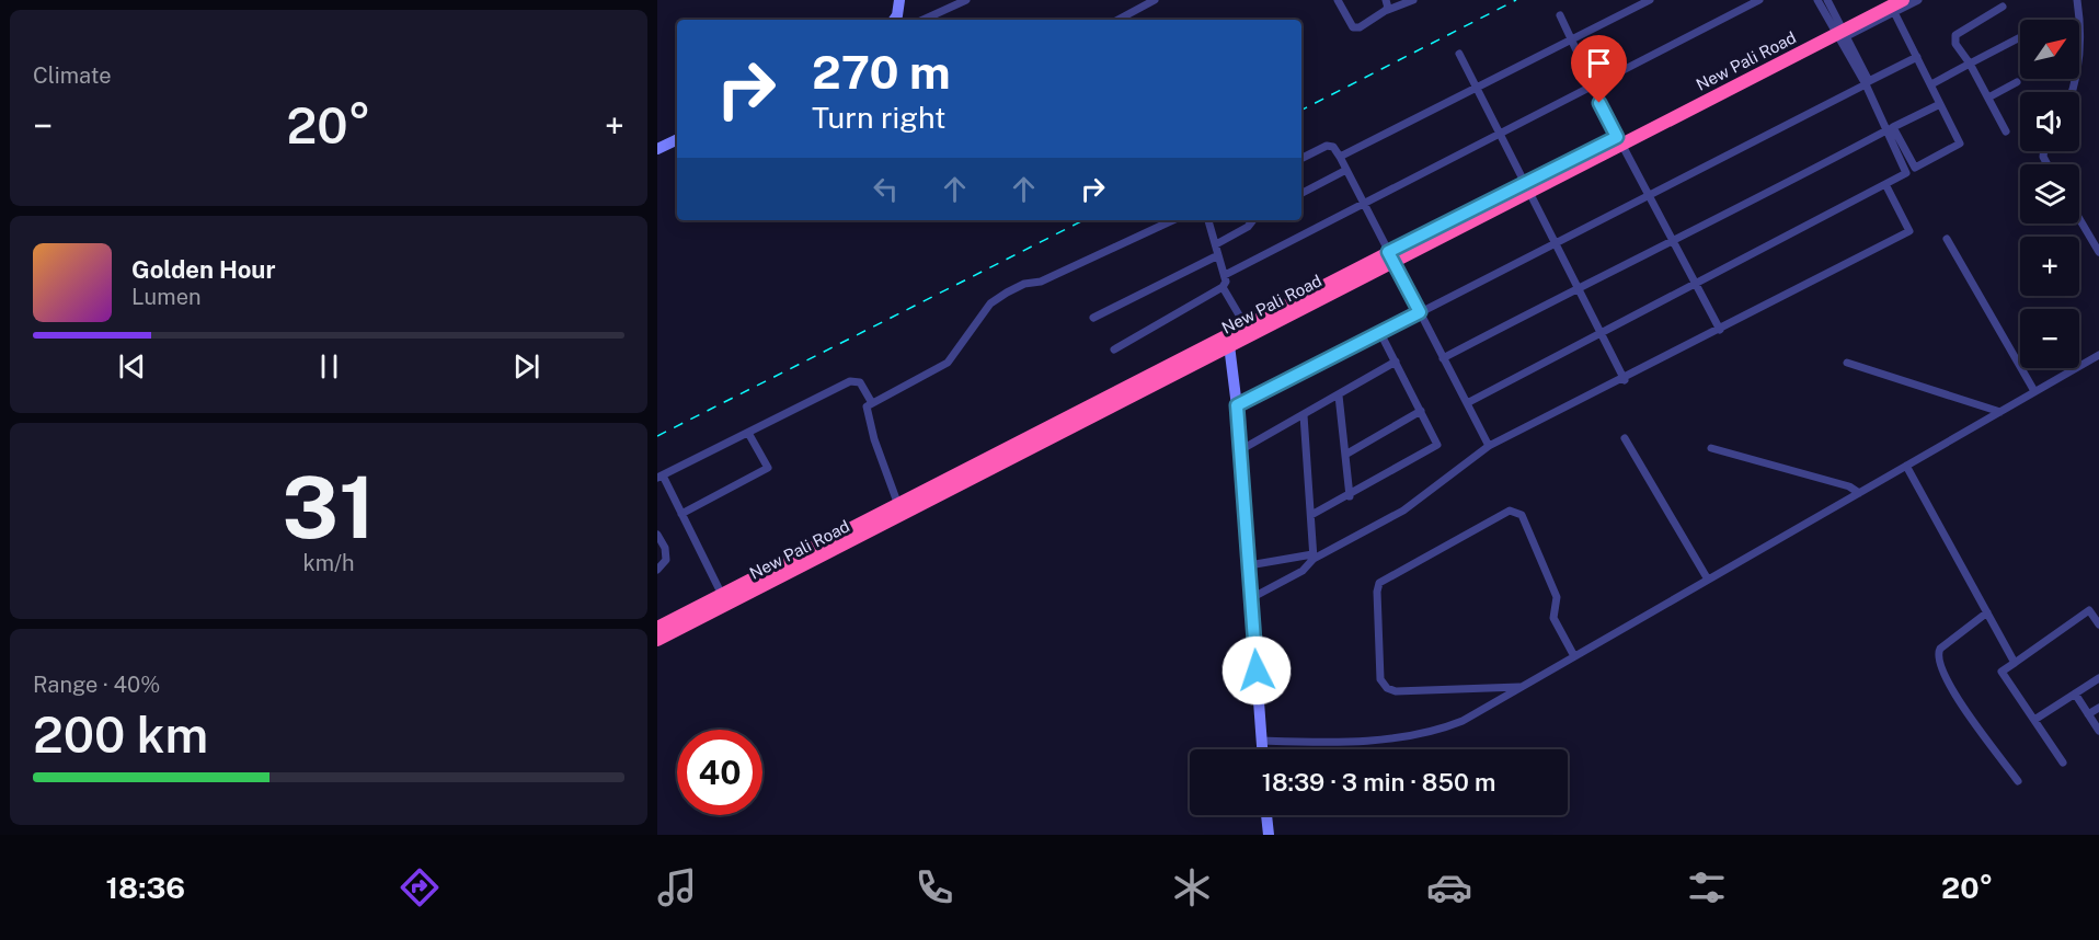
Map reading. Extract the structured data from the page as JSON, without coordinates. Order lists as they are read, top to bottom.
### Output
{
  "streets": {
    "highway": ["New Pali Road"]
  },
  "north": "top right",
  "page": {
    "tile": [
      "Climate",
      ["31", "km/h"],
      ["Range · 40%", "200 km"]
    ],
    "map_buttons": ["+", "−"],
    "turn": ["270 m", "Turn right"],
    "heat": ["−", "20°", "+"],
    "song": ["Golden Hour", "Lumen"],
    "limit": "40",
    "trip": "18:39 · 3 min · 850 m",
    "tabs": ["18:36", "20°"]
  }
}
